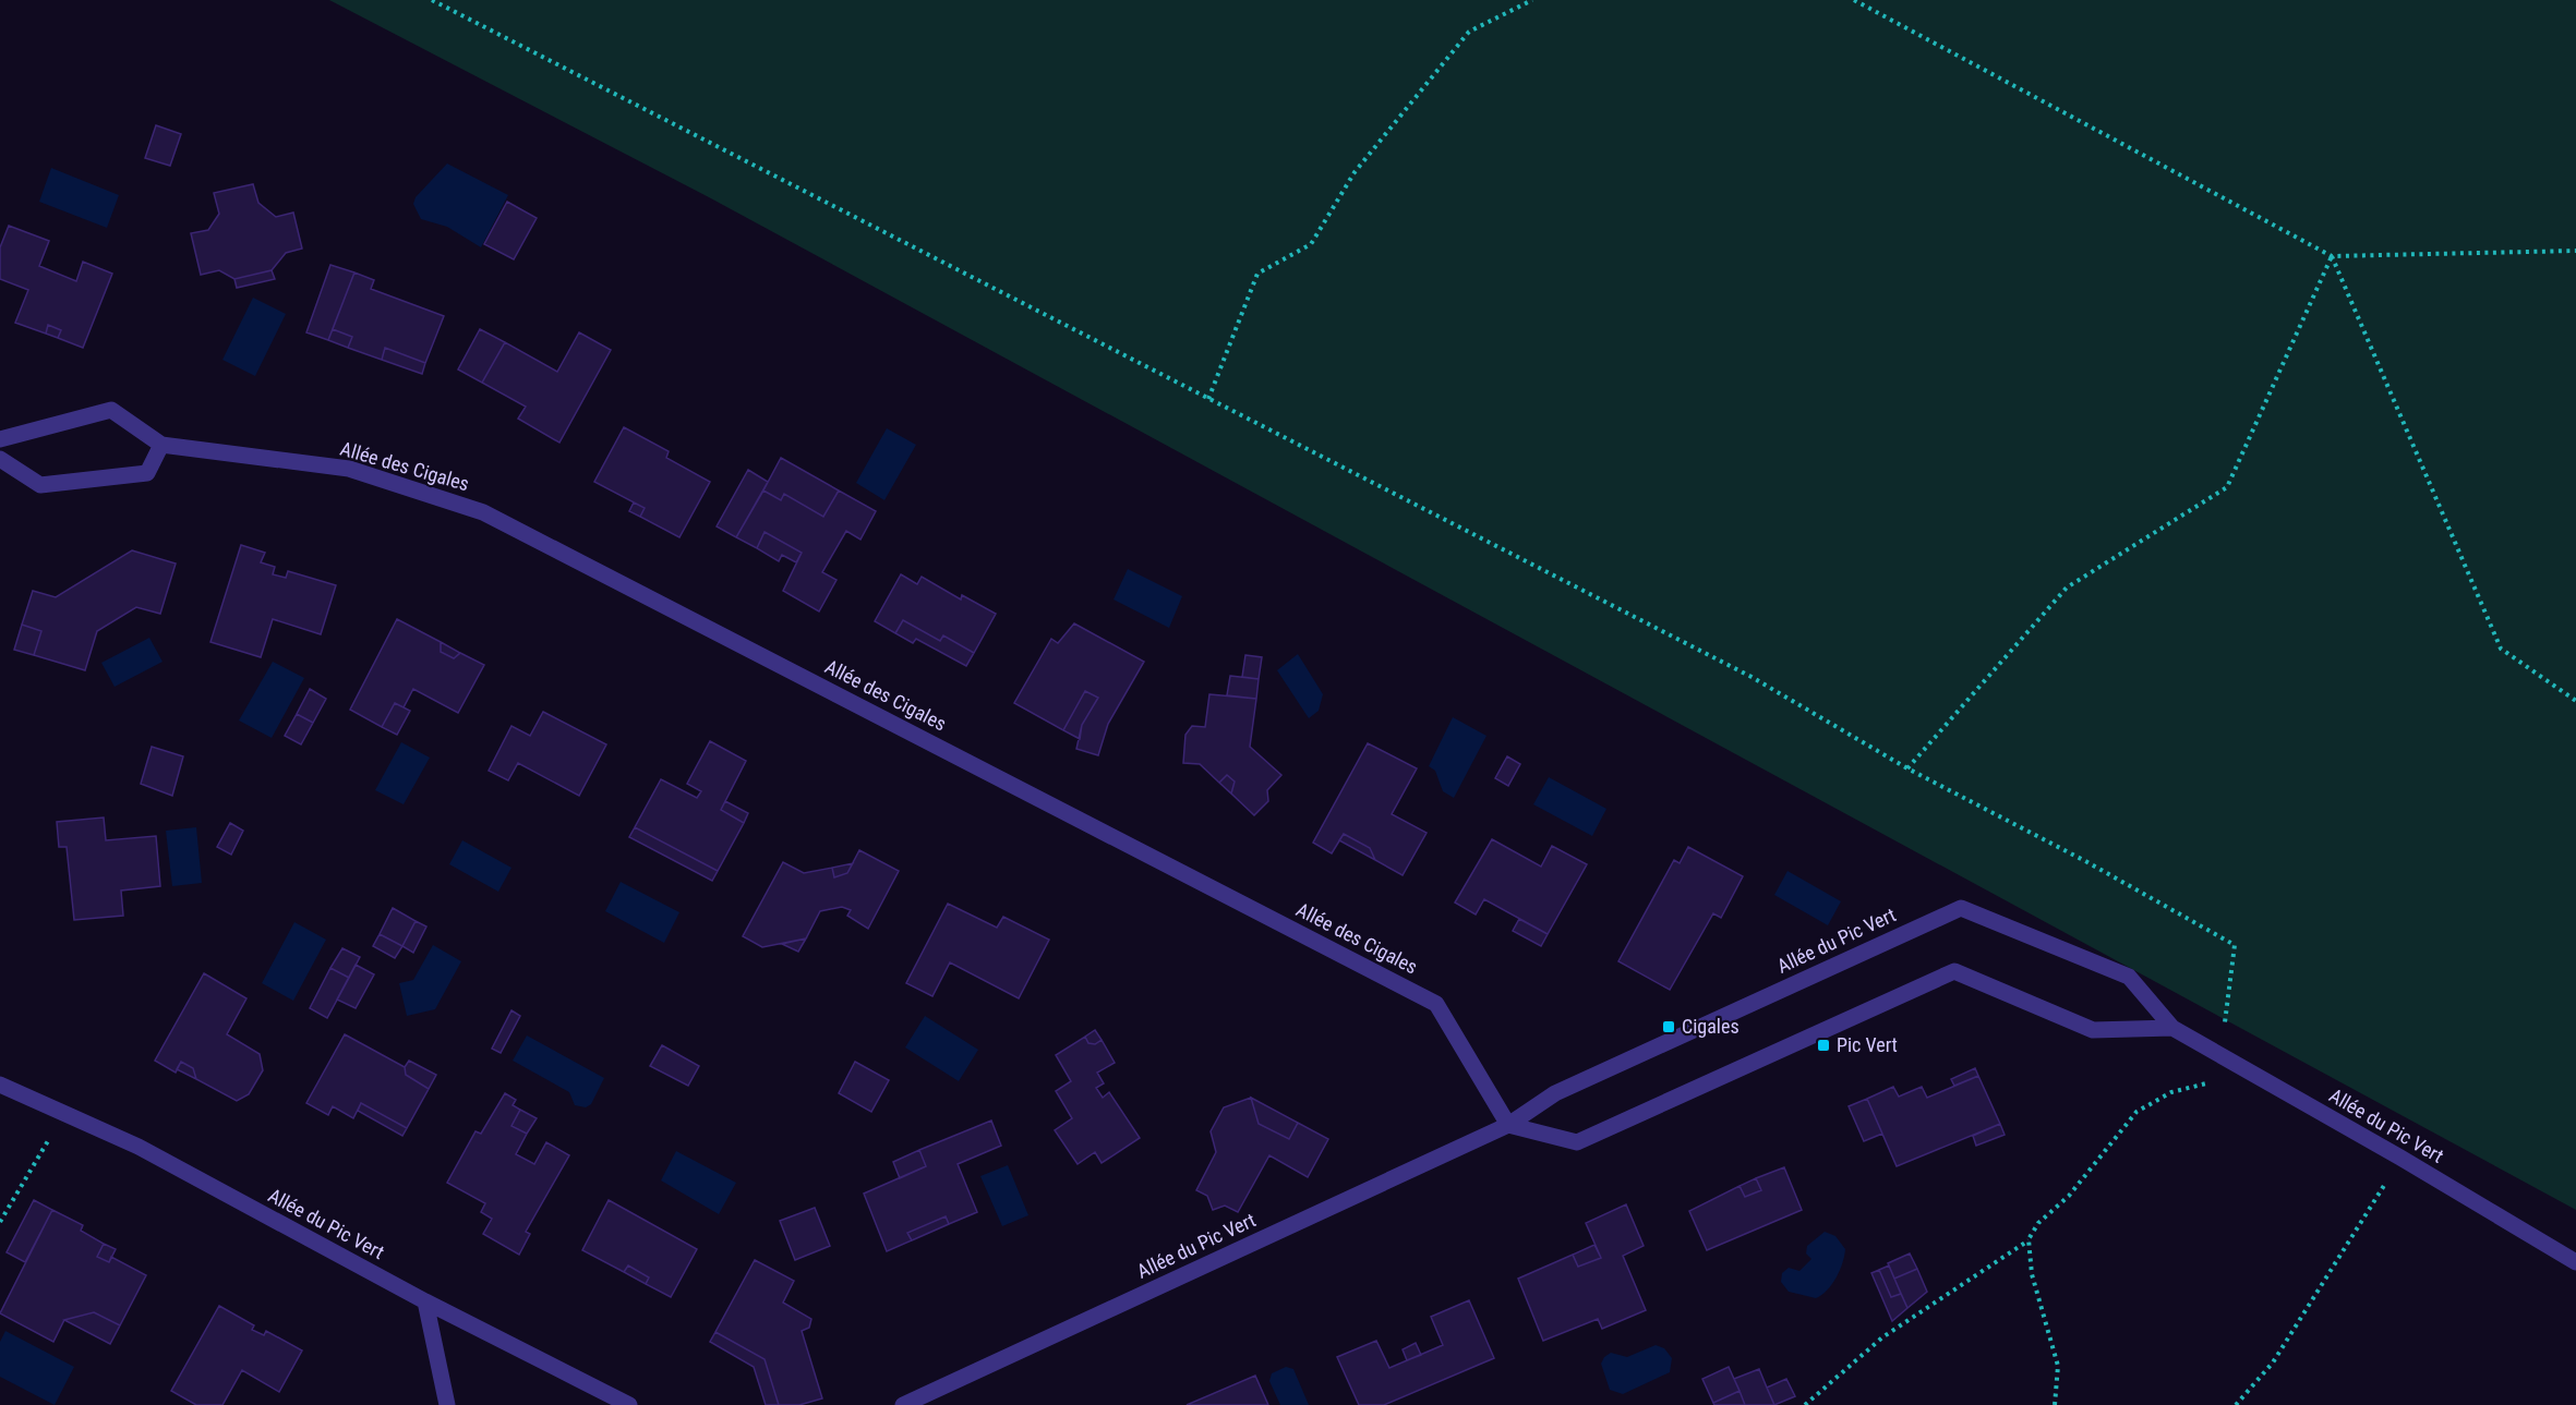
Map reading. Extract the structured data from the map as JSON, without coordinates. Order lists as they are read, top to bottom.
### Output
{
  "streets": {
    "street": ["Allée des Cigales", "Allée du Pic Vert"]
  },
  "crossings": [
    ["Allée des Cigales", "Allée du Pic Vert"]
  ],
  "places": {
    "transit": ["Cigales", "Pic Vert"]
  }
}
